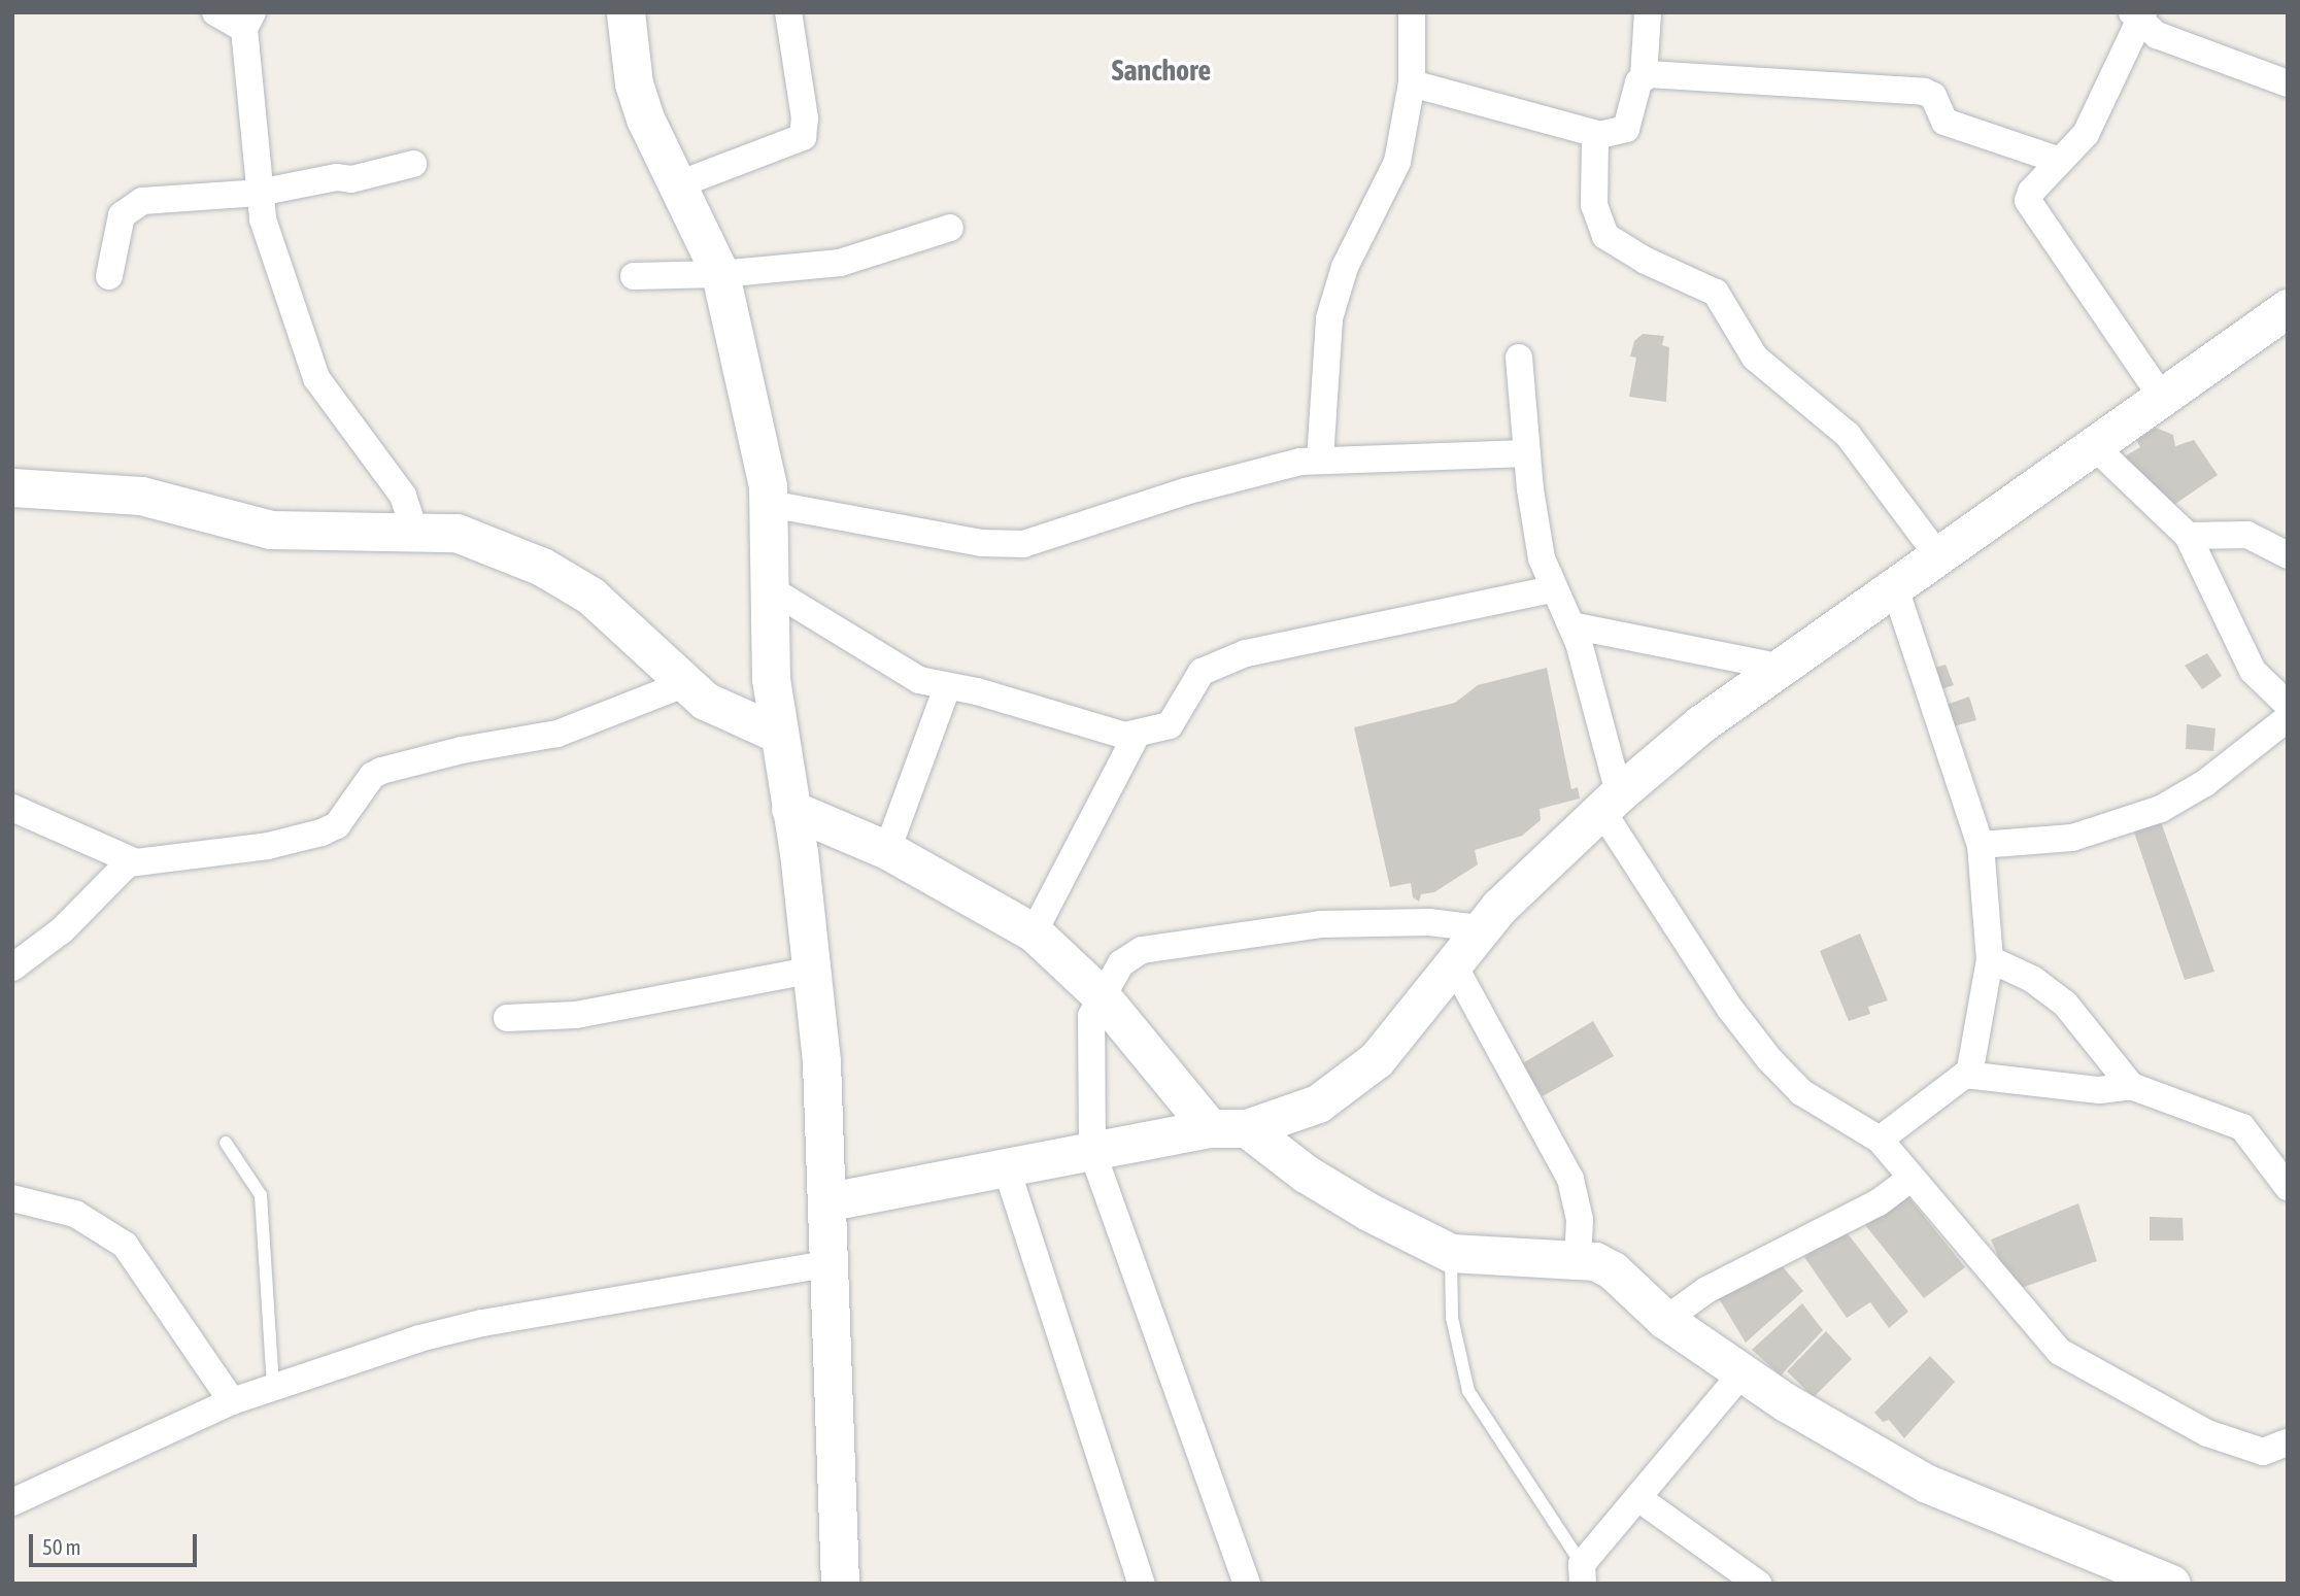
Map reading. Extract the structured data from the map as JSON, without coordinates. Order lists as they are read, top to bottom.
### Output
{
  "districts": ["Sanchore"],
  "scale_bar": "50 m"
}
